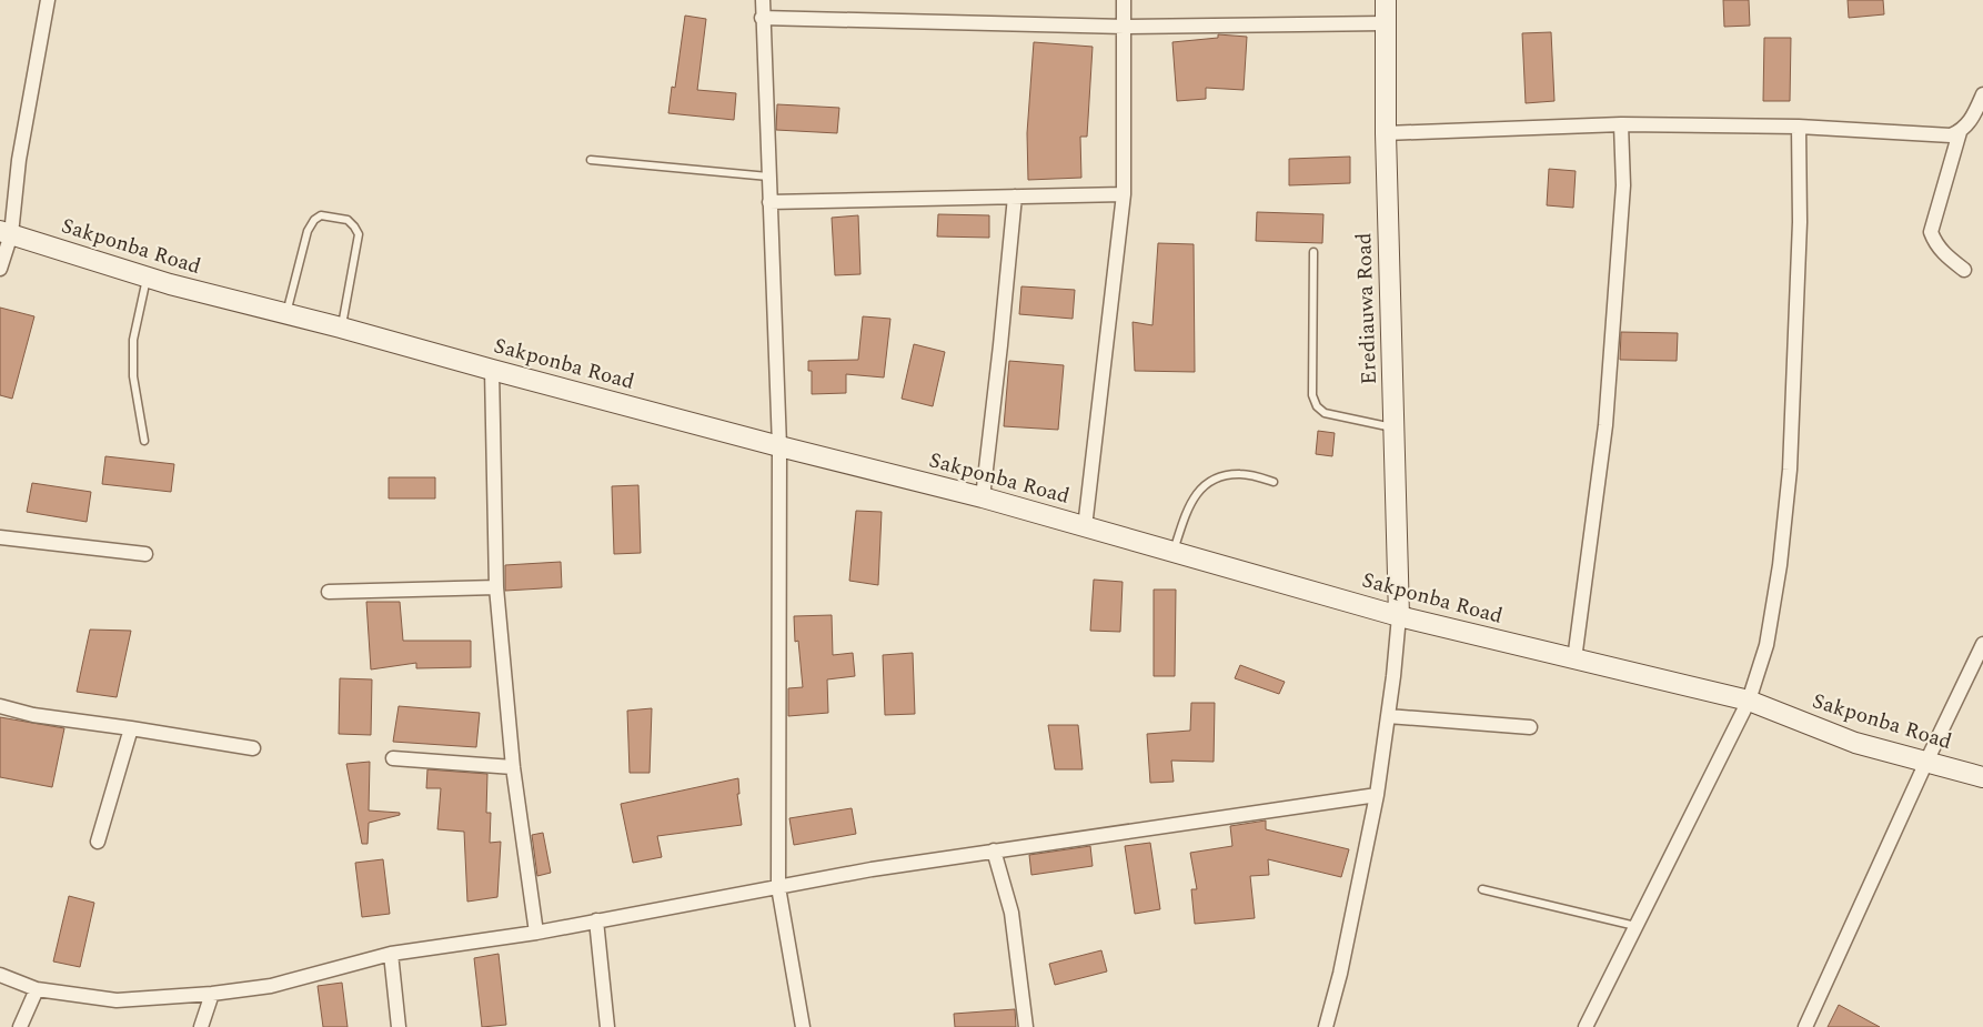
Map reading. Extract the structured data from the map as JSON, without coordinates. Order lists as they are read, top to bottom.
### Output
{
  "streets": {
    "main road": ["Sakponba Road", "Erediauwa Road"]
  },
  "crossings": [
    ["Sakponba Road", "Erediauwa Road"]
  ]
}
